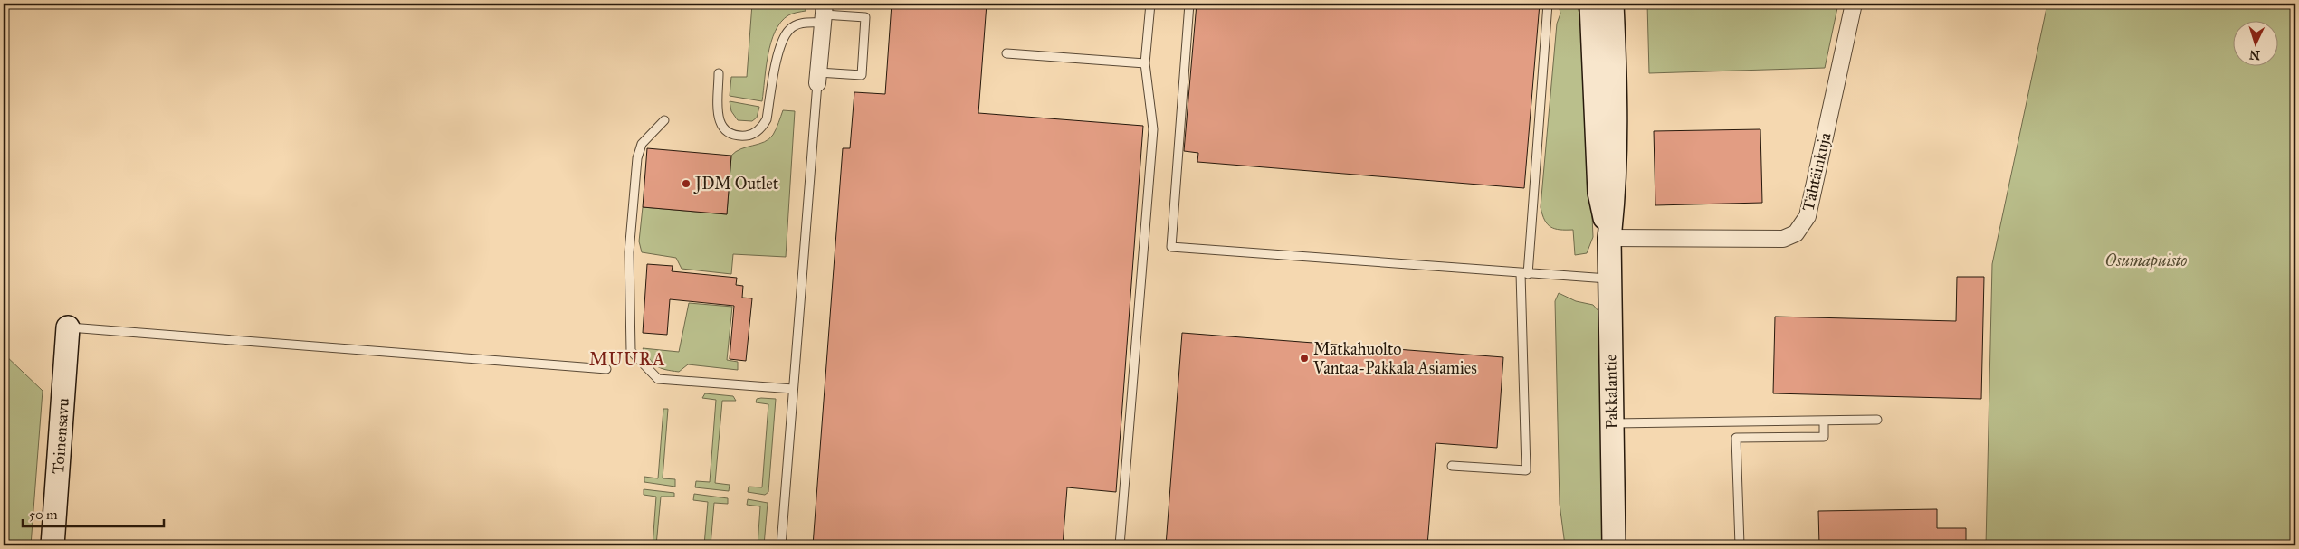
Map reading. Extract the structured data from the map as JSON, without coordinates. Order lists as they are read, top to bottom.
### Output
{
  "streets": {
    "main road": ["Pakkalantie", "Toinensavu"],
    "street": ["Tähtäinkuja"]
  },
  "crossings": [
    ["Tähtäinkuja", "Pakkalantie"]
  ],
  "districts": ["MUURA"],
  "parks": ["Osumapuisto"],
  "places": ["JDM Outlet", "Matkahuolto Vantaa-Pakkala Asiamies"],
  "scale_bar": "50 m",
  "north": "bottom"
}
